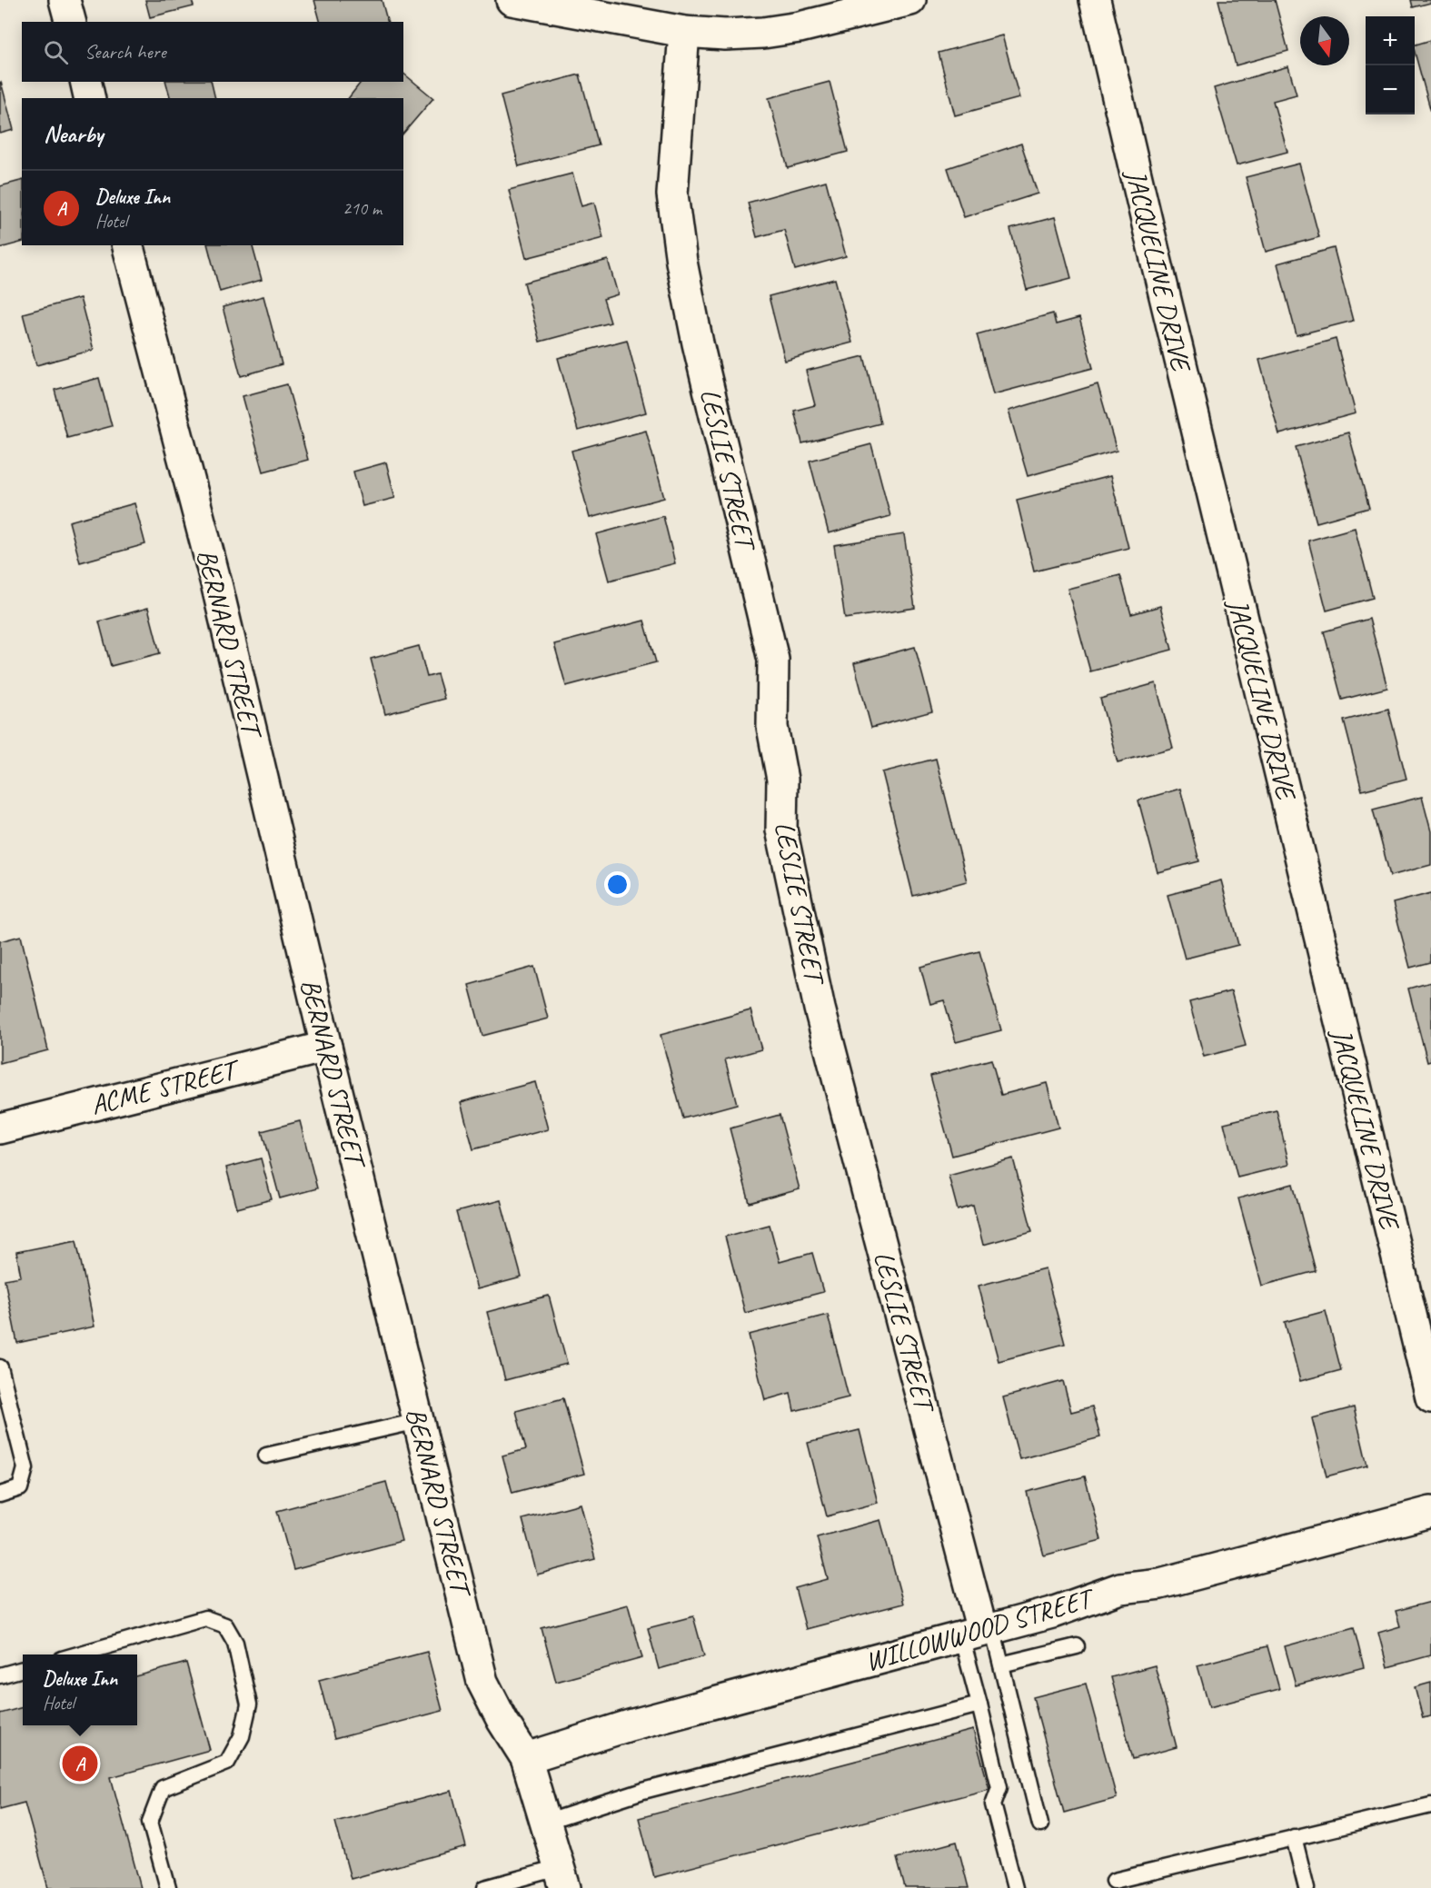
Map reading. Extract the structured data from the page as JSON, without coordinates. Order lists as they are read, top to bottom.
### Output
{
  "streets": {
    "street": [
      "JACQUELINE DRIVE",
      "LESLIE STREET",
      "BERNARD STREET",
      "ACME STREET",
      "WILLOWWOOD STREET"
    ]
  },
  "crossings": [
    ["LESLIE STREET", "WILLOWWOOD STREET"],
    ["BERNARD STREET", "ACME STREET"],
    ["BERNARD STREET", "WILLOWWOOD STREET"]
  ],
  "north": "bottom",
  "page": {
    "map_buttons": ["+", "−"],
    "search": "Search here",
    "heading": "Nearby",
    "list": [
      {
        "mark": "A",
        "name": "Deluxe Inn",
        "note": "Hotel",
        "value": "210 m"
      }
    ],
    "popup": ["Deluxe Inn", "Hotel"],
    "pins": "A"
  }
}
